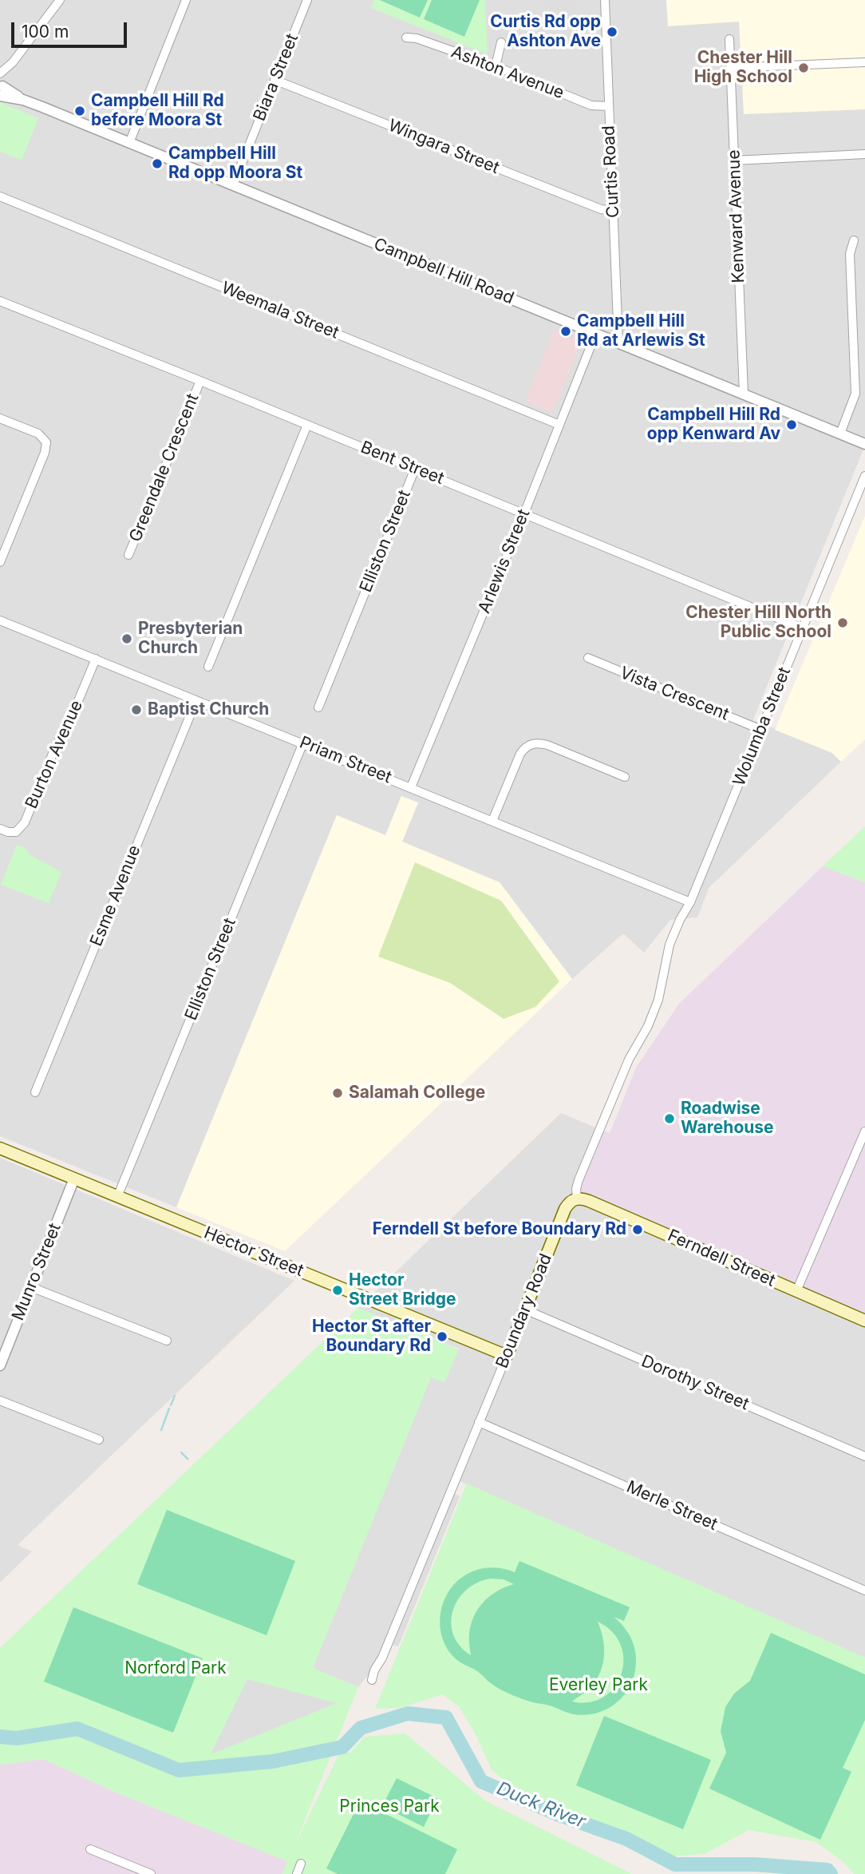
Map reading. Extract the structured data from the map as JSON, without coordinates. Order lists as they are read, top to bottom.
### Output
{
  "streets": {
    "main road": ["Hector Street", "Ferndell Street", "Boundary Road"],
    "street": [
      "Ashton Avenue",
      "Biara Street",
      "Wingara Street",
      "Curtis Road",
      "Kenward Avenue",
      "Campbell Hill Road",
      "Weemala Street",
      "Bent Street",
      "Greendale Crescent",
      "Elliston Street",
      "Arlewis Street",
      "Vista Crescent",
      "Wolumba Street",
      "Burton Avenue",
      "Priam Street",
      "Esme Avenue",
      "Munro Street",
      "Dorothy Street",
      "Merle Street"
    ]
  },
  "crossings": [
    ["Ashton Avenue", "Curtis Road"],
    ["Biara Street", "Wingara Street"],
    ["Biara Street", "Campbell Hill Road"],
    ["Wingara Street", "Curtis Road"],
    ["Curtis Road", "Campbell Hill Road"],
    ["Kenward Avenue", "Campbell Hill Road"],
    ["Campbell Hill Road", "Arlewis Street"],
    ["Weemala Street", "Arlewis Street"],
    ["Bent Street", "Greendale Crescent"],
    ["Bent Street", "Elliston Street"],
    ["Bent Street", "Arlewis Street"],
    ["Bent Street", "Wolumba Street"],
    ["Elliston Street", "Priam Street"],
    ["Elliston Street", "Hector Street"],
    ["Arlewis Street", "Priam Street"],
    ["Vista Crescent", "Wolumba Street"],
    ["Wolumba Street", "Priam Street"],
    ["Wolumba Street", "Boundary Road"],
    ["Burton Avenue", "Priam Street"],
    ["Priam Street", "Esme Avenue"],
    ["Hector Street", "Munro Street"],
    ["Hector Street", "Boundary Road"],
    ["Ferndell Street", "Boundary Road"],
    ["Boundary Road", "Dorothy Street"],
    ["Boundary Road", "Merle Street"]
  ],
  "water": ["Duck River"],
  "parks": ["Norford Park", "Everley Park", "Princes Park"],
  "places": [
    "Curtis Rd opp Ashton Ave",
    "Chester Hill High School",
    "Campbell Hill Rd before Moora St",
    "Campbell Hill Rd opp Moora St",
    "Campbell Hill Rd at Arlewis St",
    "Campbell Hill Rd opp Kenward Av",
    "Chester Hill North Public School",
    "Presbyterian Church",
    "Baptist Church",
    "Salamah College",
    "Roadwise Warehouse",
    "Ferndell St before Boundary Rd",
    "Hector Street Bridge",
    "Hector St after Boundary Rd"
  ],
  "scale_bar": "100 m"
}
